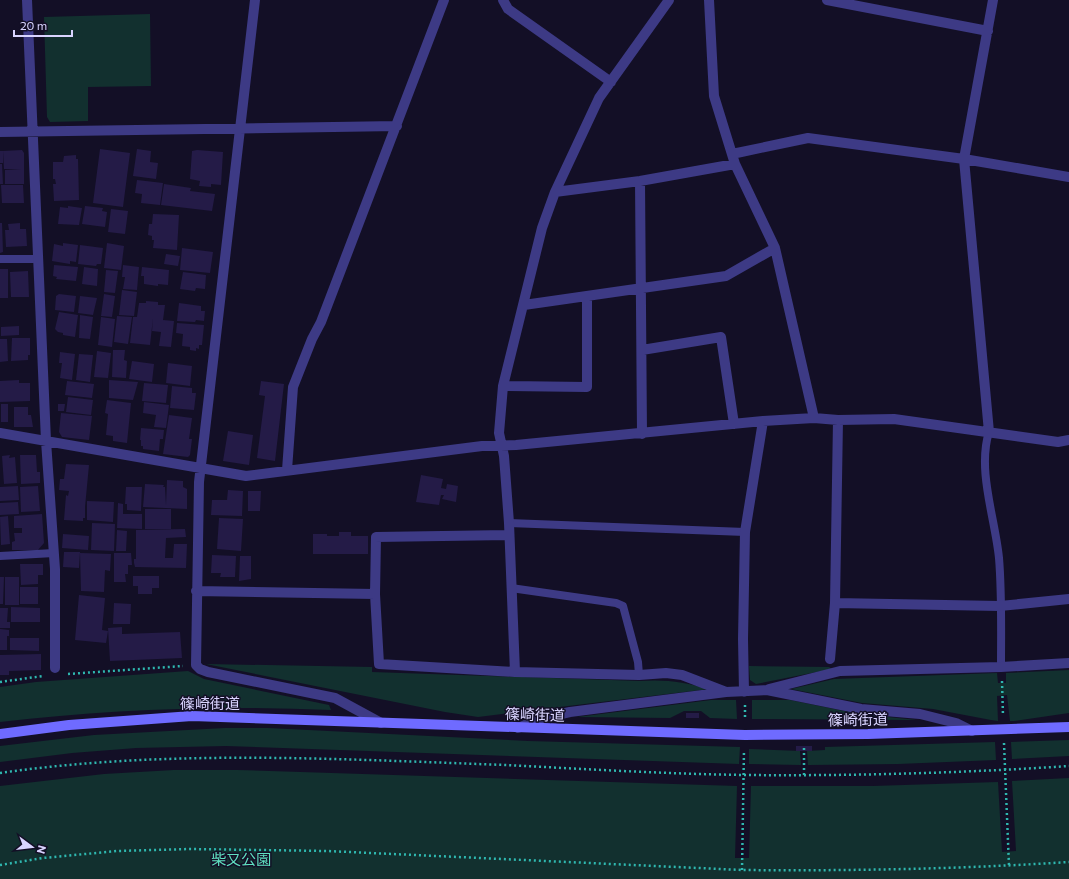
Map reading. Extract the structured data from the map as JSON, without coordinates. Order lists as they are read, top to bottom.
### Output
{
  "streets": {
    "main road": ["篠崎街道"]
  },
  "parks": ["柴又公園"],
  "scale_bar": "20 m",
  "north": "right"
}
